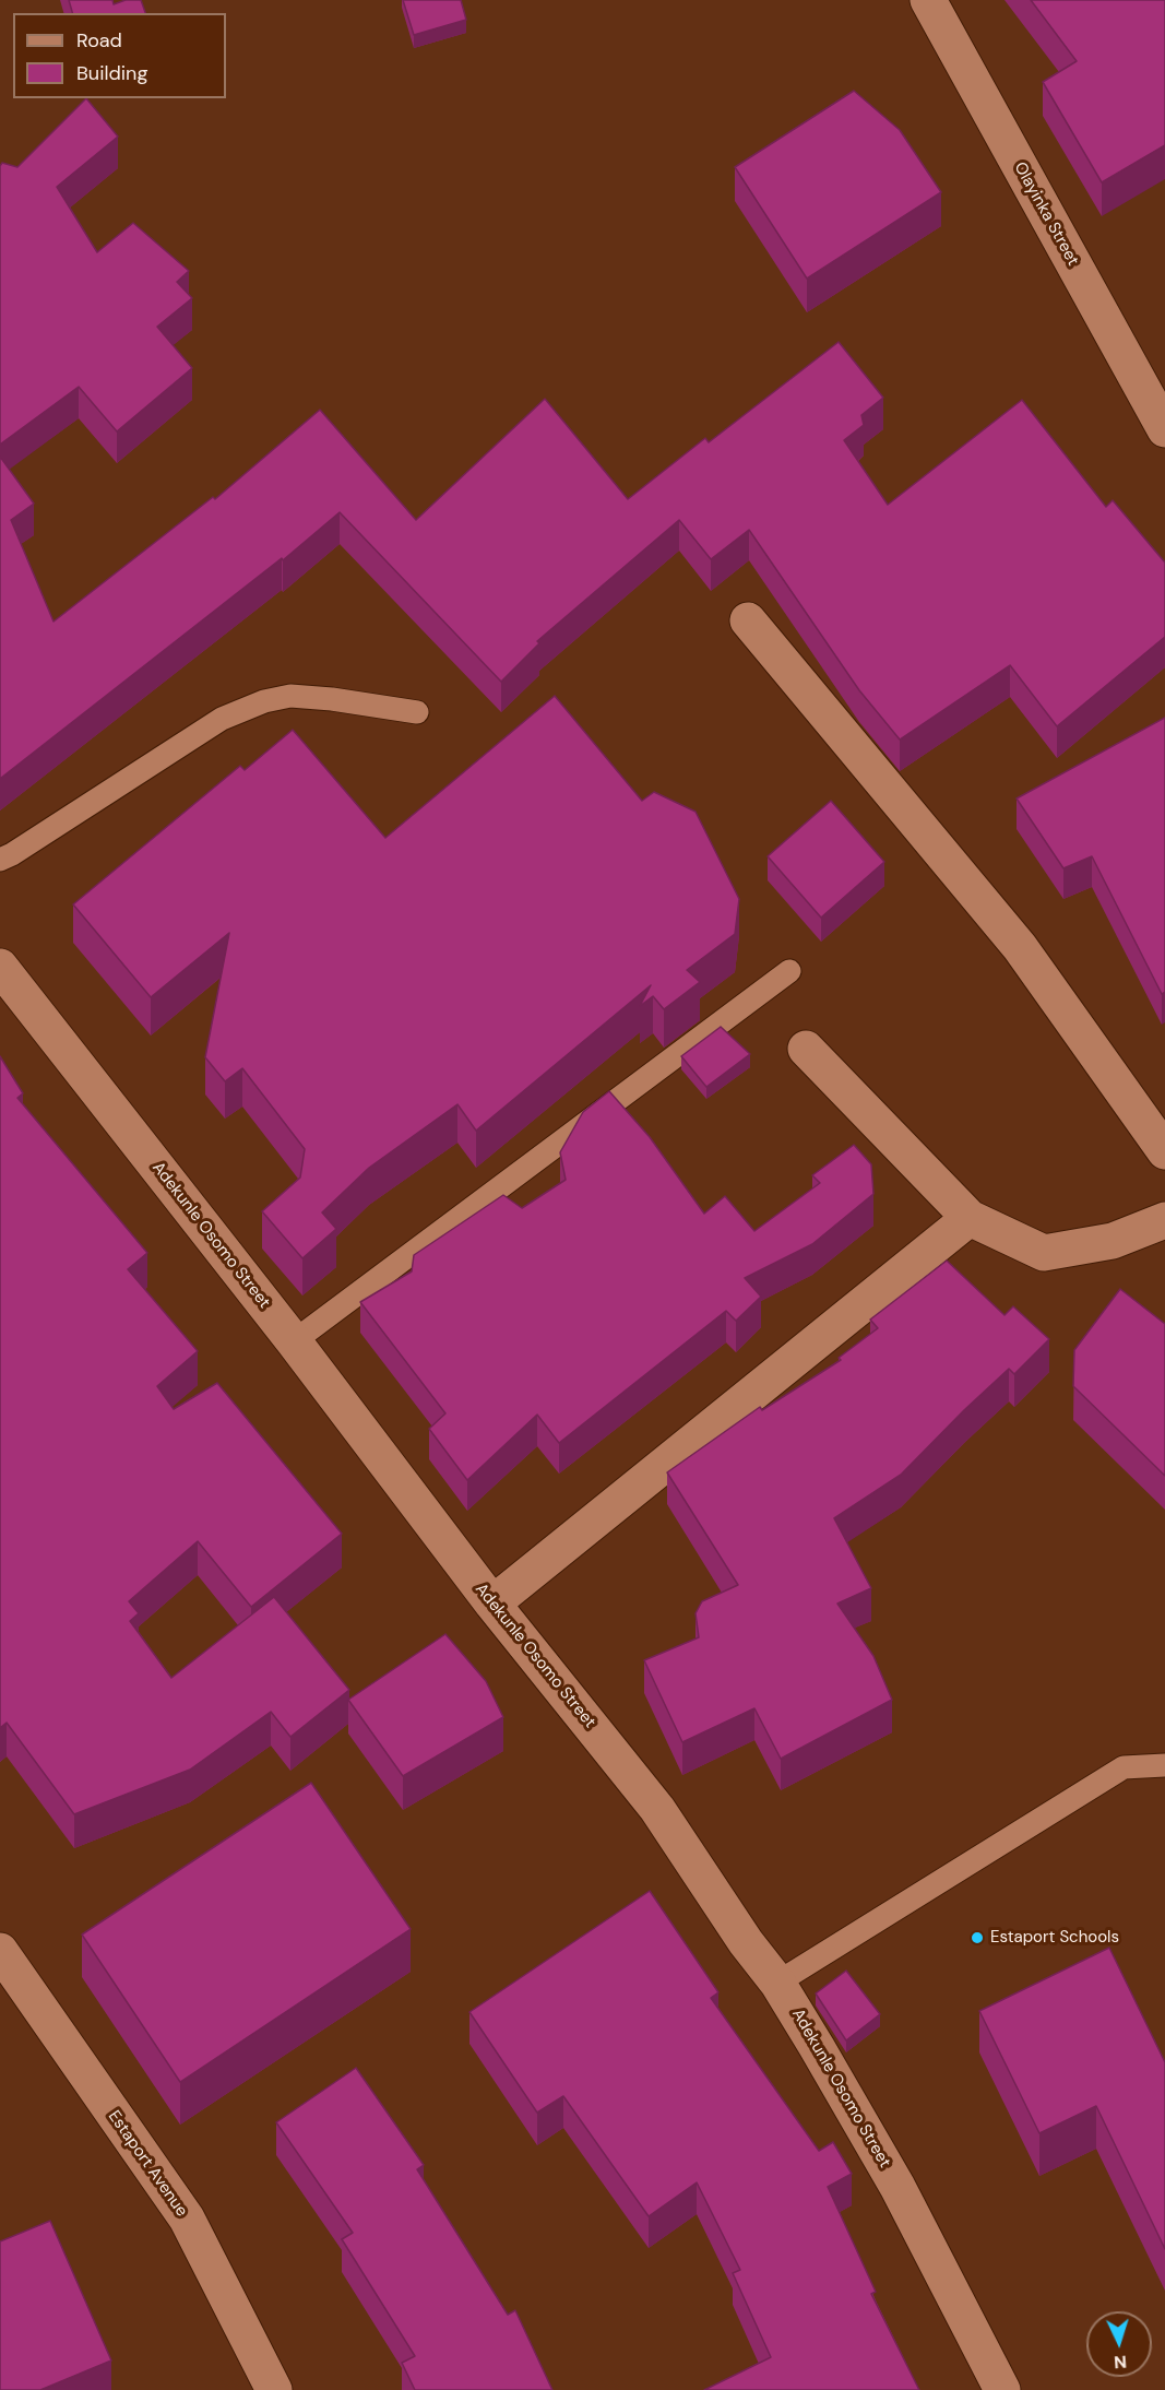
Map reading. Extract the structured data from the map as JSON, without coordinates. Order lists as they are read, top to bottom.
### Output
{
  "streets": {
    "street": ["Olayinka Street", "Adekunle Osomo Street", "Estaport Avenue"]
  },
  "places": ["Estaport Schools"],
  "legend": ["Road", "Building"],
  "north": "bottom"
}
